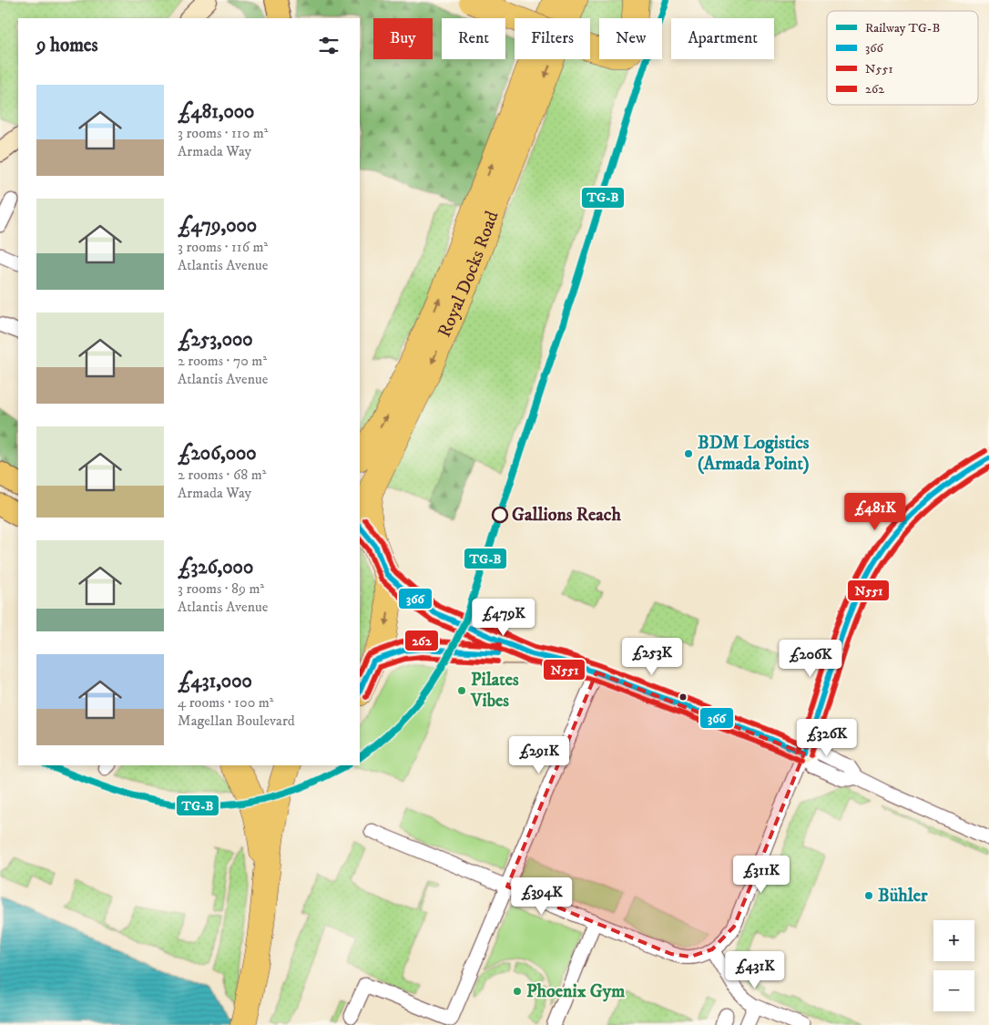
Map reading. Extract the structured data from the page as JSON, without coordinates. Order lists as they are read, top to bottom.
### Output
{
  "streets": {
    "highway": ["Royal Docks Road"]
  },
  "places": [
    "BDM Logistics (Armada Point)",
    "Gallions Reach",
    "Pilates Vibes",
    "Bühler",
    "Phoenix Gym"
  ],
  "lines": [
    "rail line TG-B",
    "transit line 262",
    "transit line 366",
    "transit line N551"
  ],
  "legend": [
    "Railway TG-B",
    "366",
    "N551",
    "262"
  ],
  "page": {
    "chip": [
      "Buy",
      "Rent",
      "Filters",
      "New",
      "Apartment"
    ],
    "heading": "9 homes",
    "list": [
      {
        "name": "£481,000",
        "note": "3 rooms · 110 m² · Armada Way"
      },
      {
        "name": "£479,000",
        "note": "3 rooms · 116 m² · Atlantis Avenue"
      },
      {
        "name": "£253,000",
        "note": "2 rooms · 70 m² · Atlantis Avenue"
      },
      {
        "name": "£206,000",
        "note": "2 rooms · 68 m² · Armada Way"
      },
      {
        "name": "£326,000",
        "note": "3 rooms · 89 m² · Atlantis Avenue"
      },
      {
        "name": "£431,000",
        "note": "4 rooms · 100 m² · Magellan Boulevard"
      }
    ],
    "price": [
      "£481K",
      "£479K",
      "£253K",
      "£206K",
      "£326K",
      "£291K",
      "£311K",
      "£394K",
      "£431K"
    ],
    "map_buttons": ["+", "−"]
  }
}
